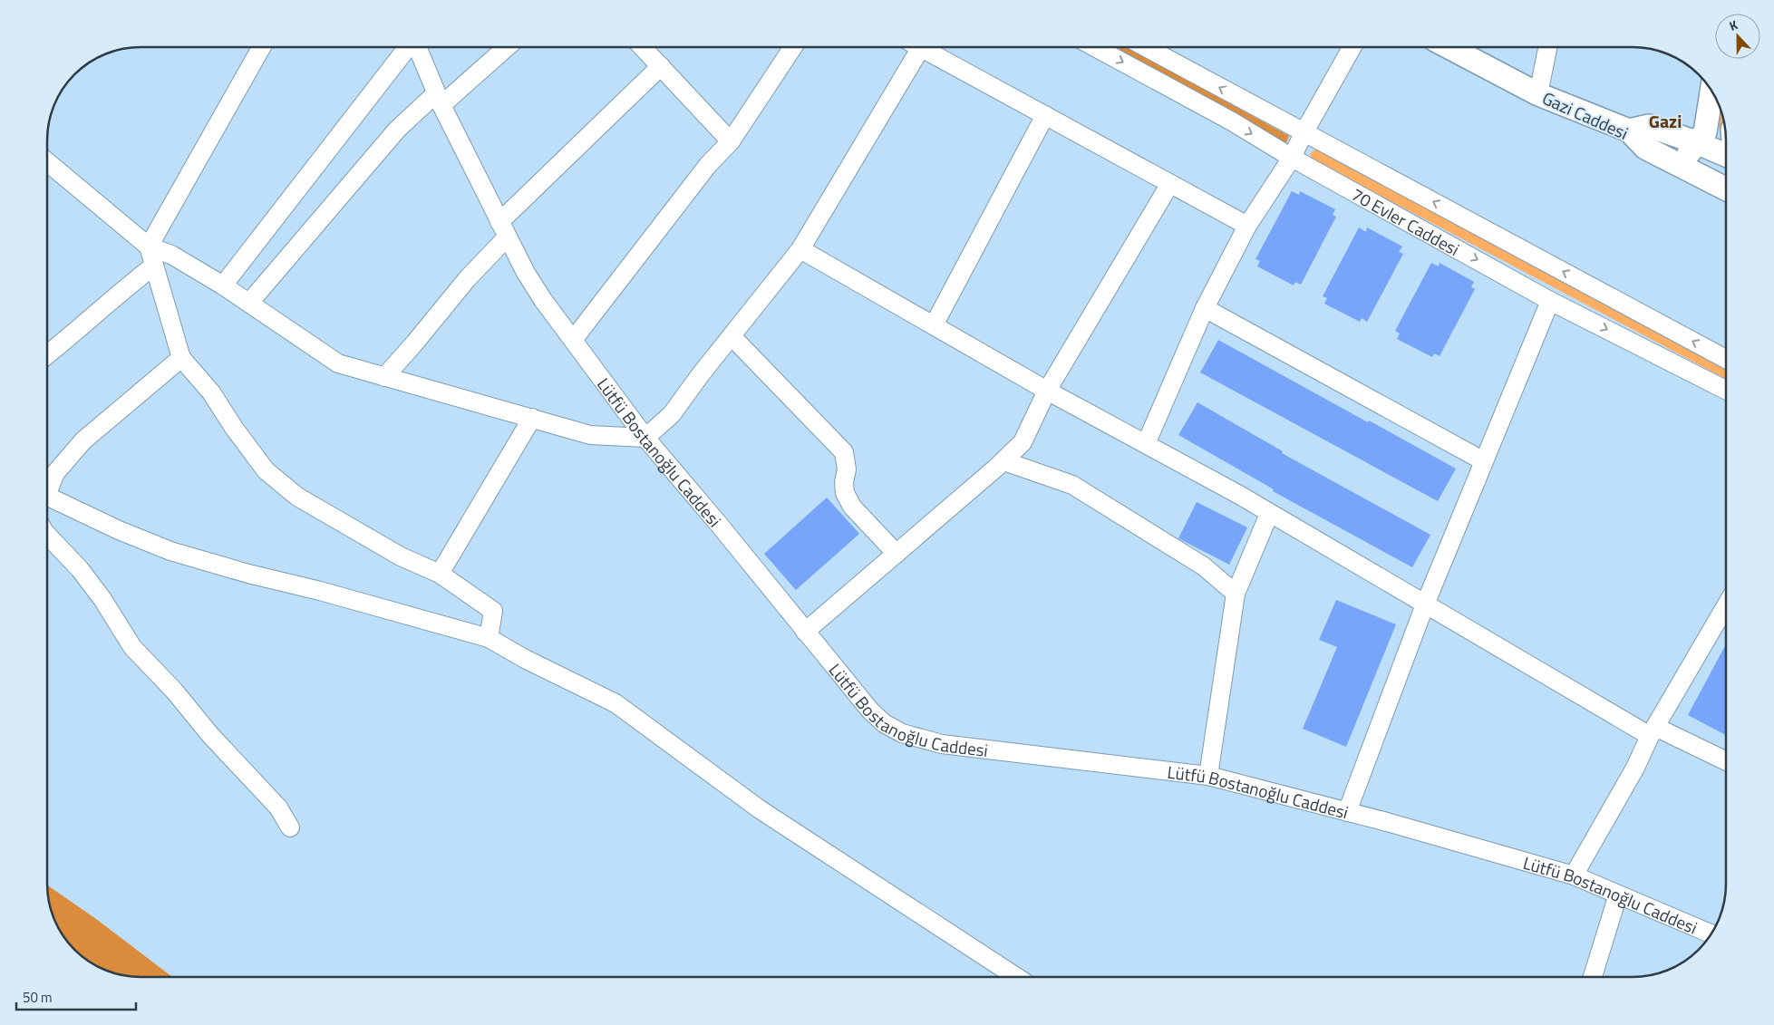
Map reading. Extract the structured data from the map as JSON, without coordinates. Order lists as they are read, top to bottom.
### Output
{
  "streets": {
    "main road": ["Gazi Caddesi"],
    "street": ["70 Evler Caddesi", "Lütfü Bostanoğlu Caddesi"]
  },
  "districts": ["Gazi"],
  "scale_bar": "50 m",
  "north": "top"
}
